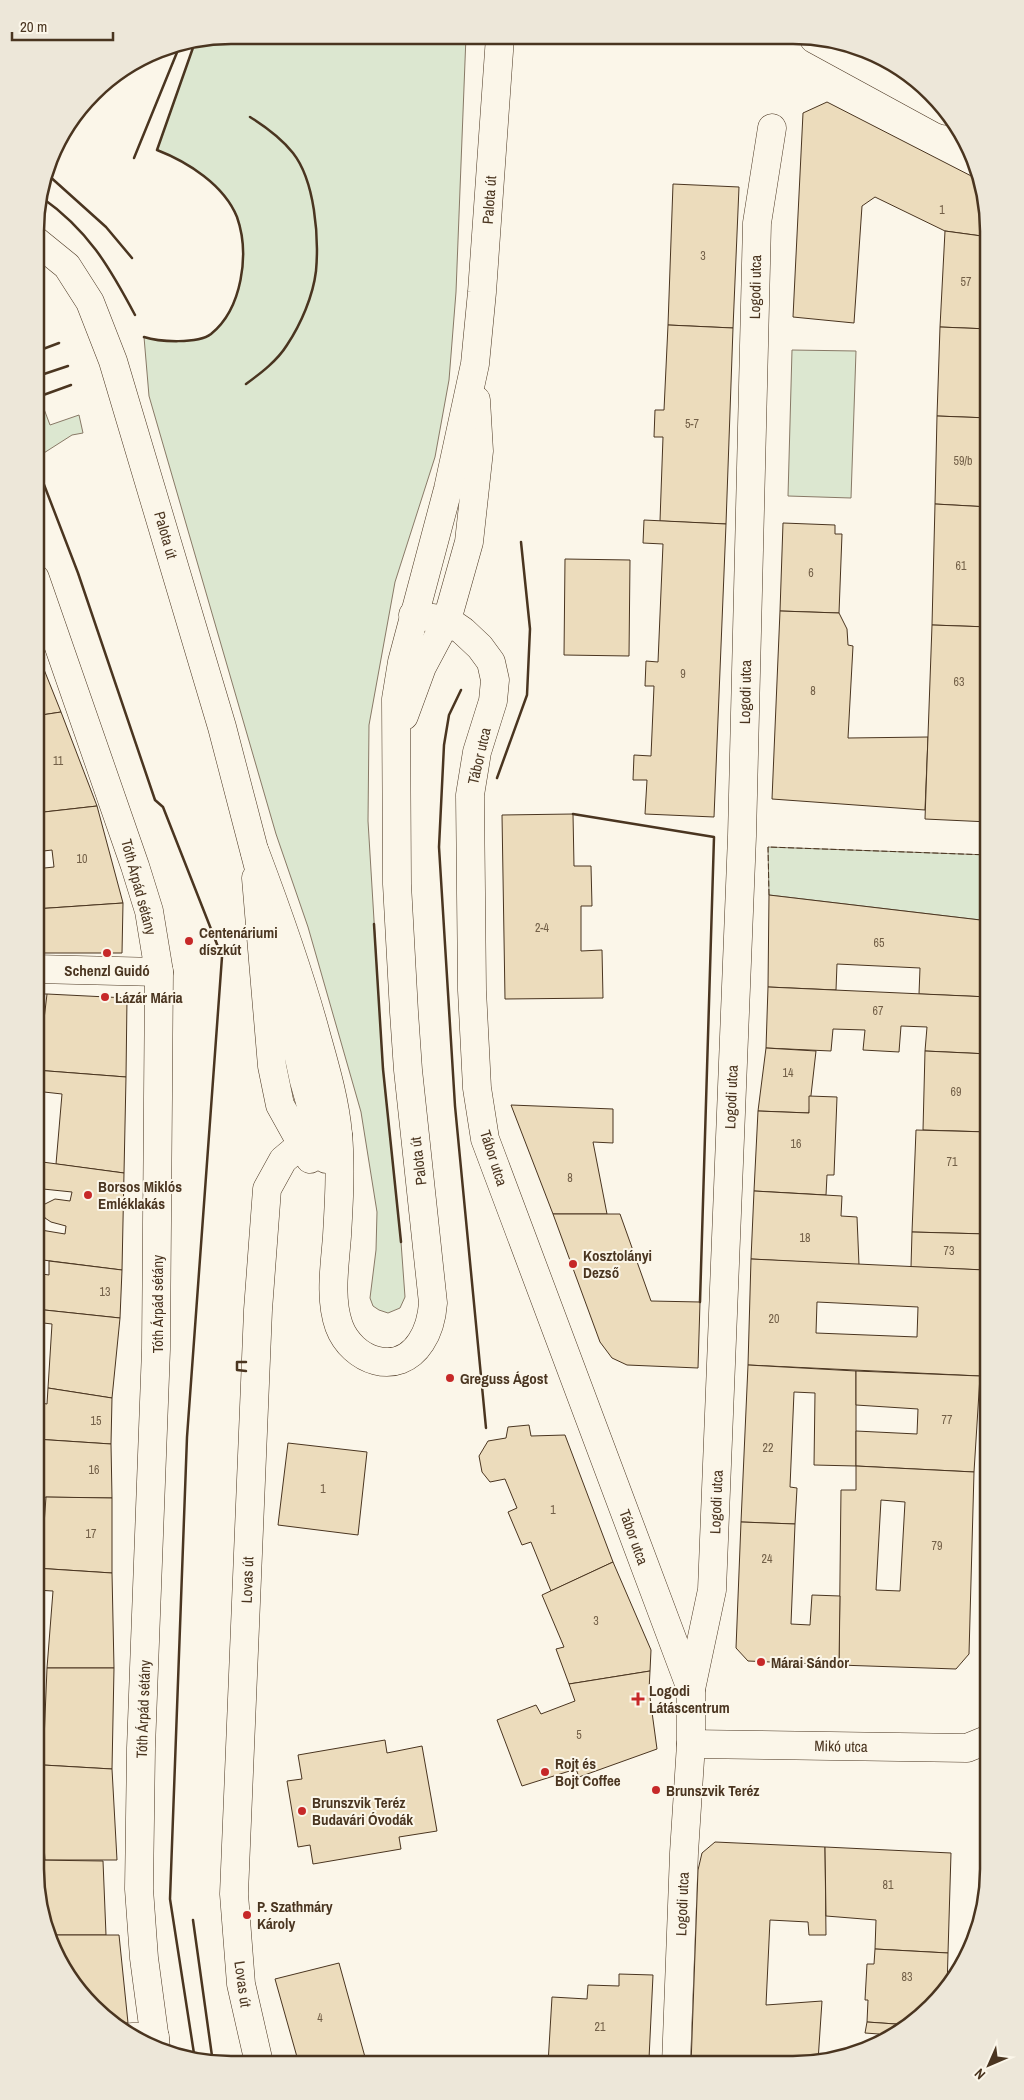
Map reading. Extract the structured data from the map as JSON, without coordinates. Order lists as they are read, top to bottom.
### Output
{
  "streets": {
    "street": [
      "Palota út",
      "Logodi utca",
      "Tábor utca",
      "Tóth Árpád sétány",
      "Lovas út",
      "Mikó utca"
    ]
  },
  "crossings": [
    ["Palota út", "Tábor utca"],
    ["Palota út", "Lovas út"],
    ["Logodi utca", "Tábor utca"],
    ["Logodi utca", "Mikó utca"]
  ],
  "places": {
    "other": [
      "Centenáriumi díszkút",
      "Schenzl Guidó",
      "Lázár Mária",
      "Borsos Miklós Emléklakás",
      "Kosztolányi Dezső",
      "Greguss Ágost",
      "Márai Sándor",
      "Rojt és Bojt Coffee",
      "Brunszvik Teréz",
      "Brunszvik Teréz Budavári Óvodák",
      "P. Szathmáry Károly"
    ],
    "health": ["Logodi Látáscentrum"]
  },
  "house_numbers": [
    "1",
    "3",
    "57",
    "5-7",
    "59/b",
    "61",
    "6",
    "9",
    "63",
    "8",
    "11",
    "10",
    "2-4",
    "65",
    "67",
    "14",
    "69",
    "16",
    "71",
    "8",
    "18",
    "73",
    "13",
    "20",
    "77",
    "15",
    "22",
    "16",
    "1",
    "1",
    "17",
    "79",
    "24",
    "3",
    "5",
    "81",
    "83",
    "4",
    "21"
  ],
  "scale_bar": "20 m",
  "north": "bottom left"
}
